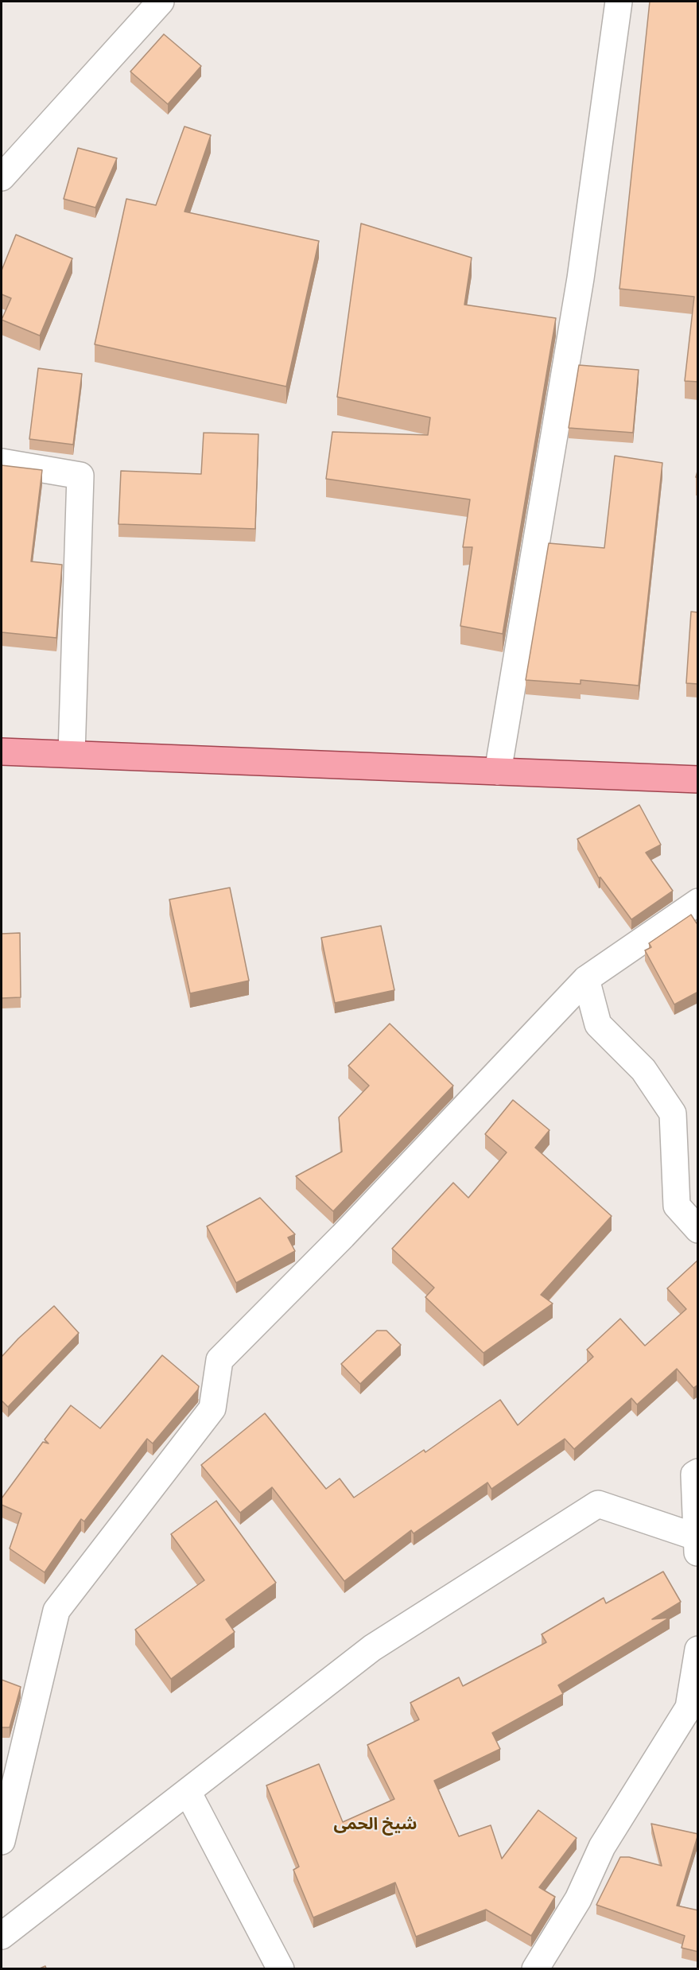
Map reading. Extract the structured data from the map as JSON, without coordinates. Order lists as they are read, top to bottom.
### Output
{
  "districts": ["شيخ الحمى"]
}
